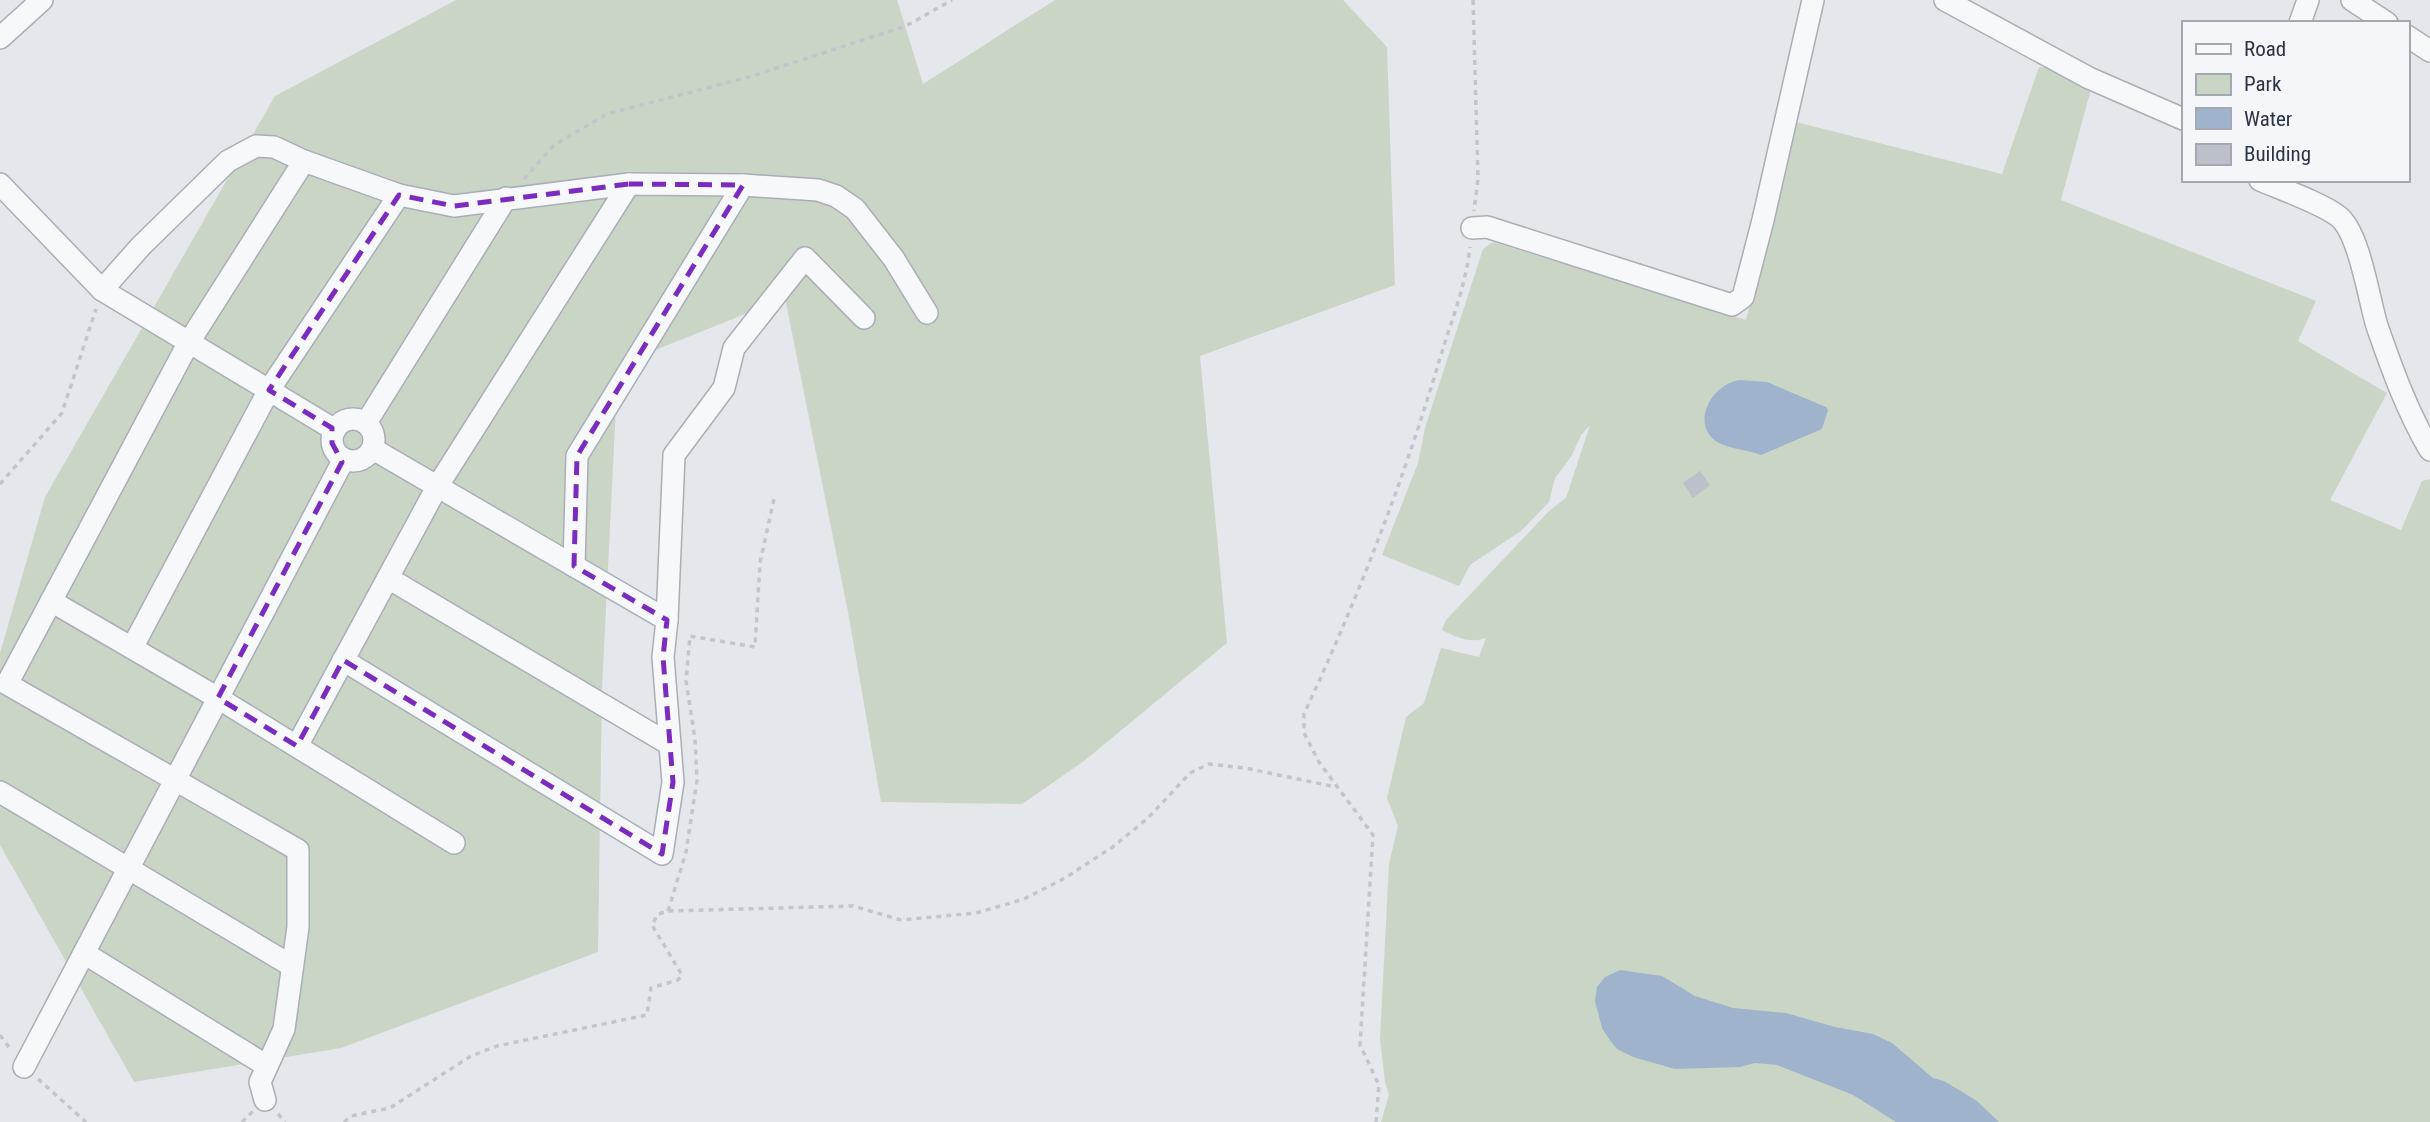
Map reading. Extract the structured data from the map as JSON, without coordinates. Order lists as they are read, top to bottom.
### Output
{
  "legend": [
    "Road",
    "Park",
    "Water",
    "Building"
  ]
}
